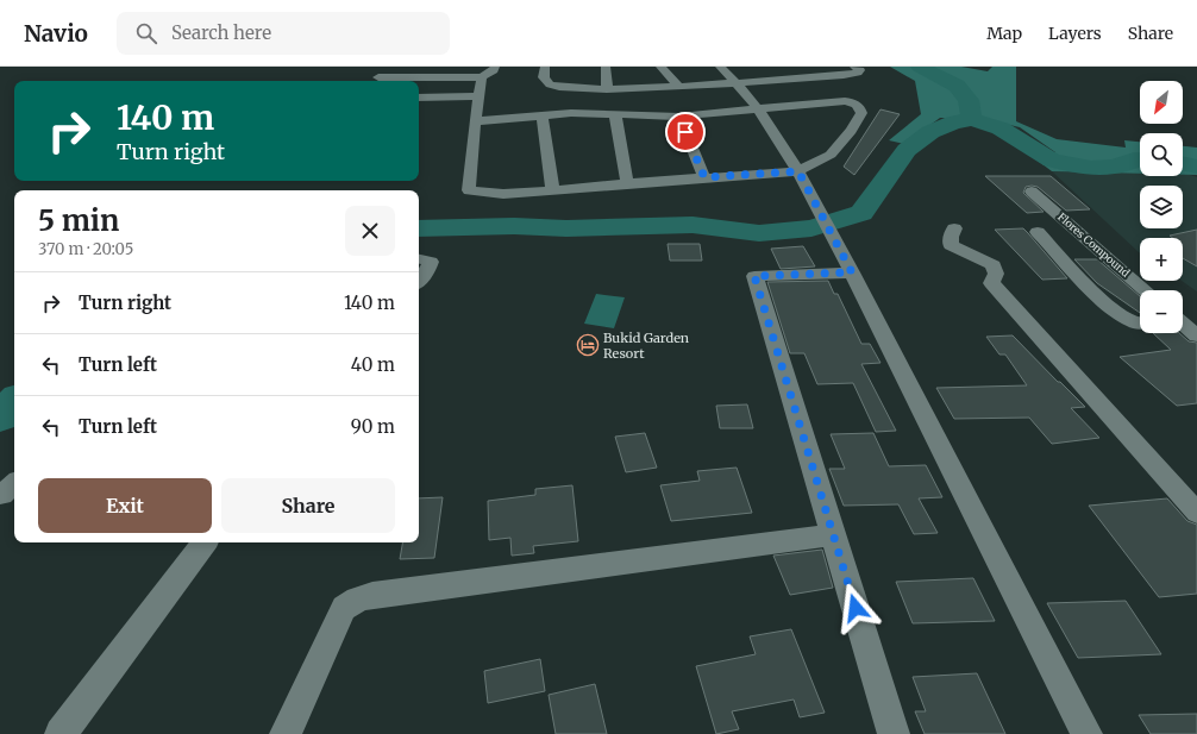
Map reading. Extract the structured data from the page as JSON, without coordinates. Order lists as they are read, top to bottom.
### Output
{
  "streets": {
    "street": ["Flores Compound"]
  },
  "places": {
    "hotel": ["Bukid Garden Resort"]
  },
  "north": "bottom left",
  "page": {
    "header": "Navio",
    "search": "Search here",
    "nav": ["Map", "Layers", "Share"],
    "map_buttons": ["+", "−"],
    "turn": ["140 m", "Turn right"],
    "heading": ["5 min", "370 m · 20:05"],
    "list": [
      {
        "name": "Turn right",
        "value": "140 m"
      },
      {
        "name": "Turn left",
        "value": "40 m"
      },
      {
        "name": "Turn left",
        "value": "90 m"
      }
    ],
    "buttons": ["Exit", "Share"]
  }
}
